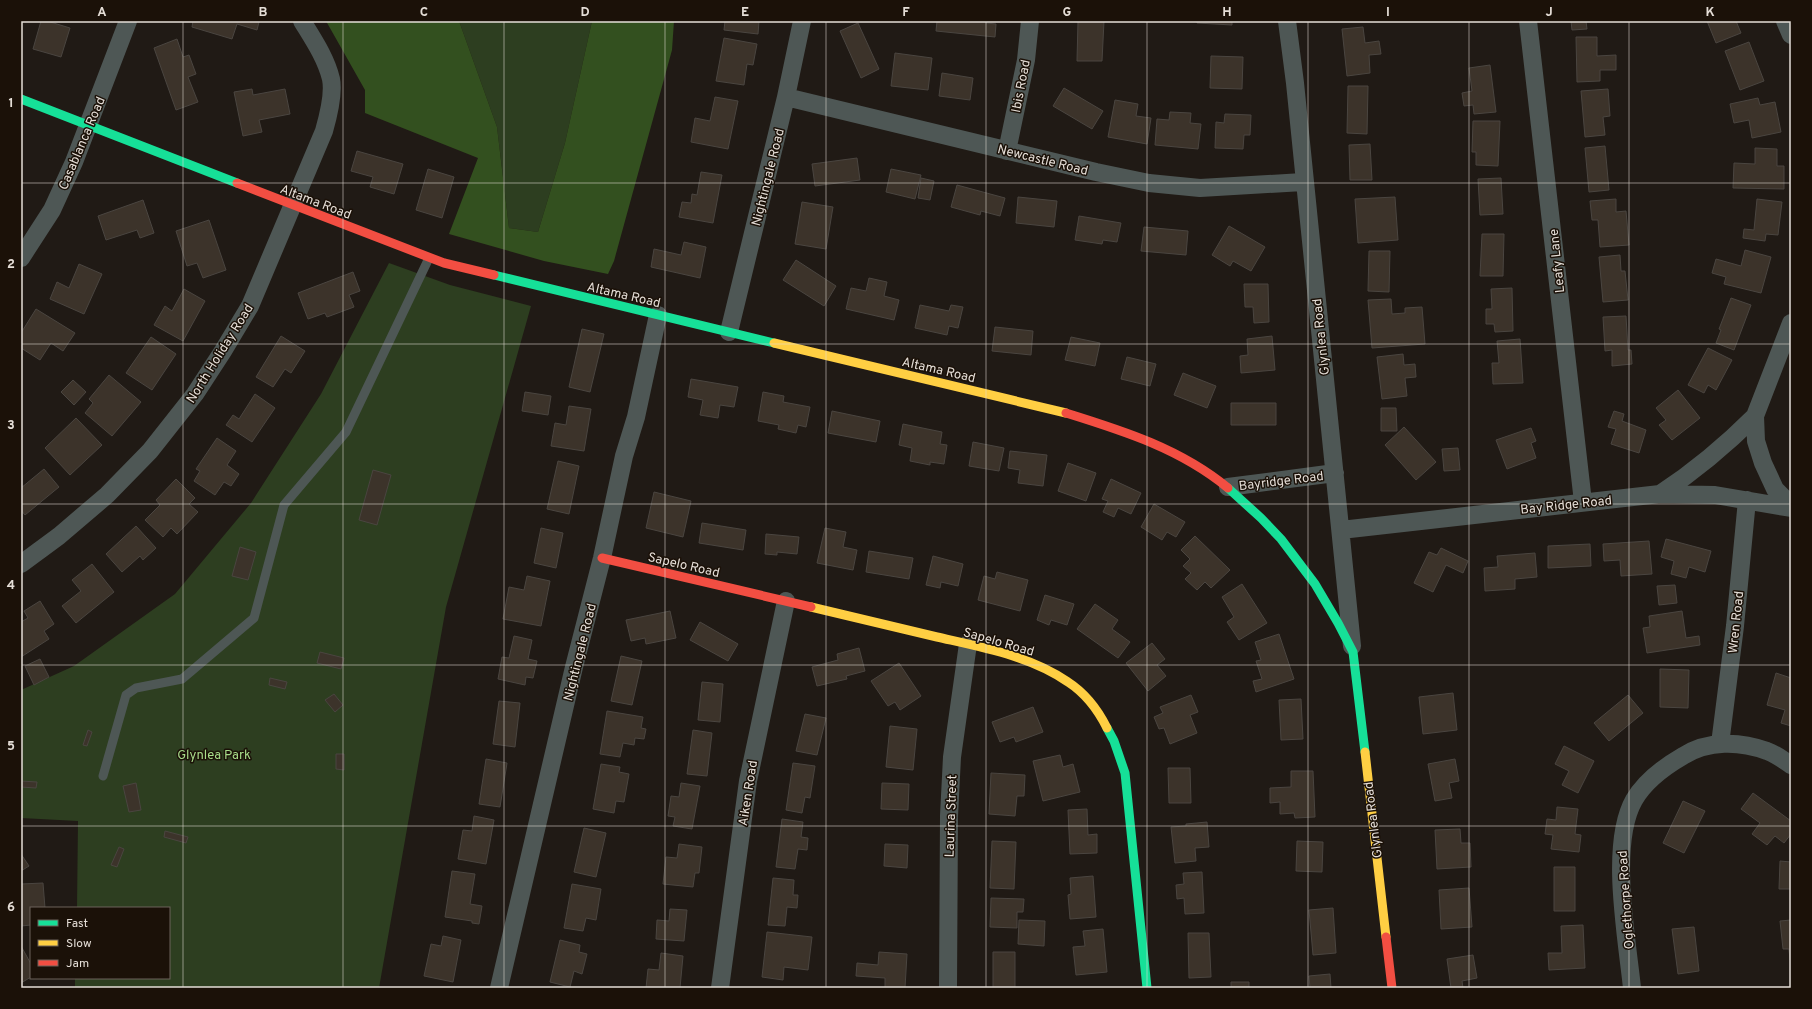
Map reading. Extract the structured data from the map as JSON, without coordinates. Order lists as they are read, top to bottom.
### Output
{
  "streets": {
    "street": [
      "Ibis Road",
      "Casablanca Road",
      "Newcastle Road",
      "Nightingale Road",
      "Altama Road",
      "Leafy Lane",
      "Glynlea Road",
      "North Holiday Road",
      "Bayridge Road",
      "Bay Ridge Road",
      "Sapelo Road",
      "Wren Road",
      "Aiken Road",
      "Laurina Street",
      "Oglethorpe Road"
    ]
  },
  "crossings": [
    ["Ibis Road", "Newcastle Road"],
    ["Casablanca Road", "Altama Road"],
    ["Newcastle Road", "Nightingale Road"],
    ["Newcastle Road", "Glynlea Road"],
    ["Nightingale Road", "Altama Road"],
    ["Nightingale Road", "Sapelo Road"],
    ["Altama Road", "Glynlea Road"],
    ["Altama Road", "North Holiday Road"],
    ["Altama Road", "Bayridge Road"],
    ["Leafy Lane", "Bay Ridge Road"],
    ["Glynlea Road", "Bayridge Road"],
    ["Glynlea Road", "Bay Ridge Road"],
    ["Bay Ridge Road", "Wren Road"],
    ["Sapelo Road", "Aiken Road"],
    ["Sapelo Road", "Laurina Street"],
    ["Wren Road", "Oglethorpe Road"]
  ],
  "parks": ["Glynlea Park"],
  "legend": ["Fast", "Slow", "Jam"],
  "grid": {
    "columns": [
      "A",
      "B",
      "C",
      "D",
      "E",
      "F",
      "G",
      "H",
      "I",
      "J",
      "K"
    ],
    "rows": [
      "1",
      "2",
      "3",
      "4",
      "5",
      "6"
    ]
  }
}
